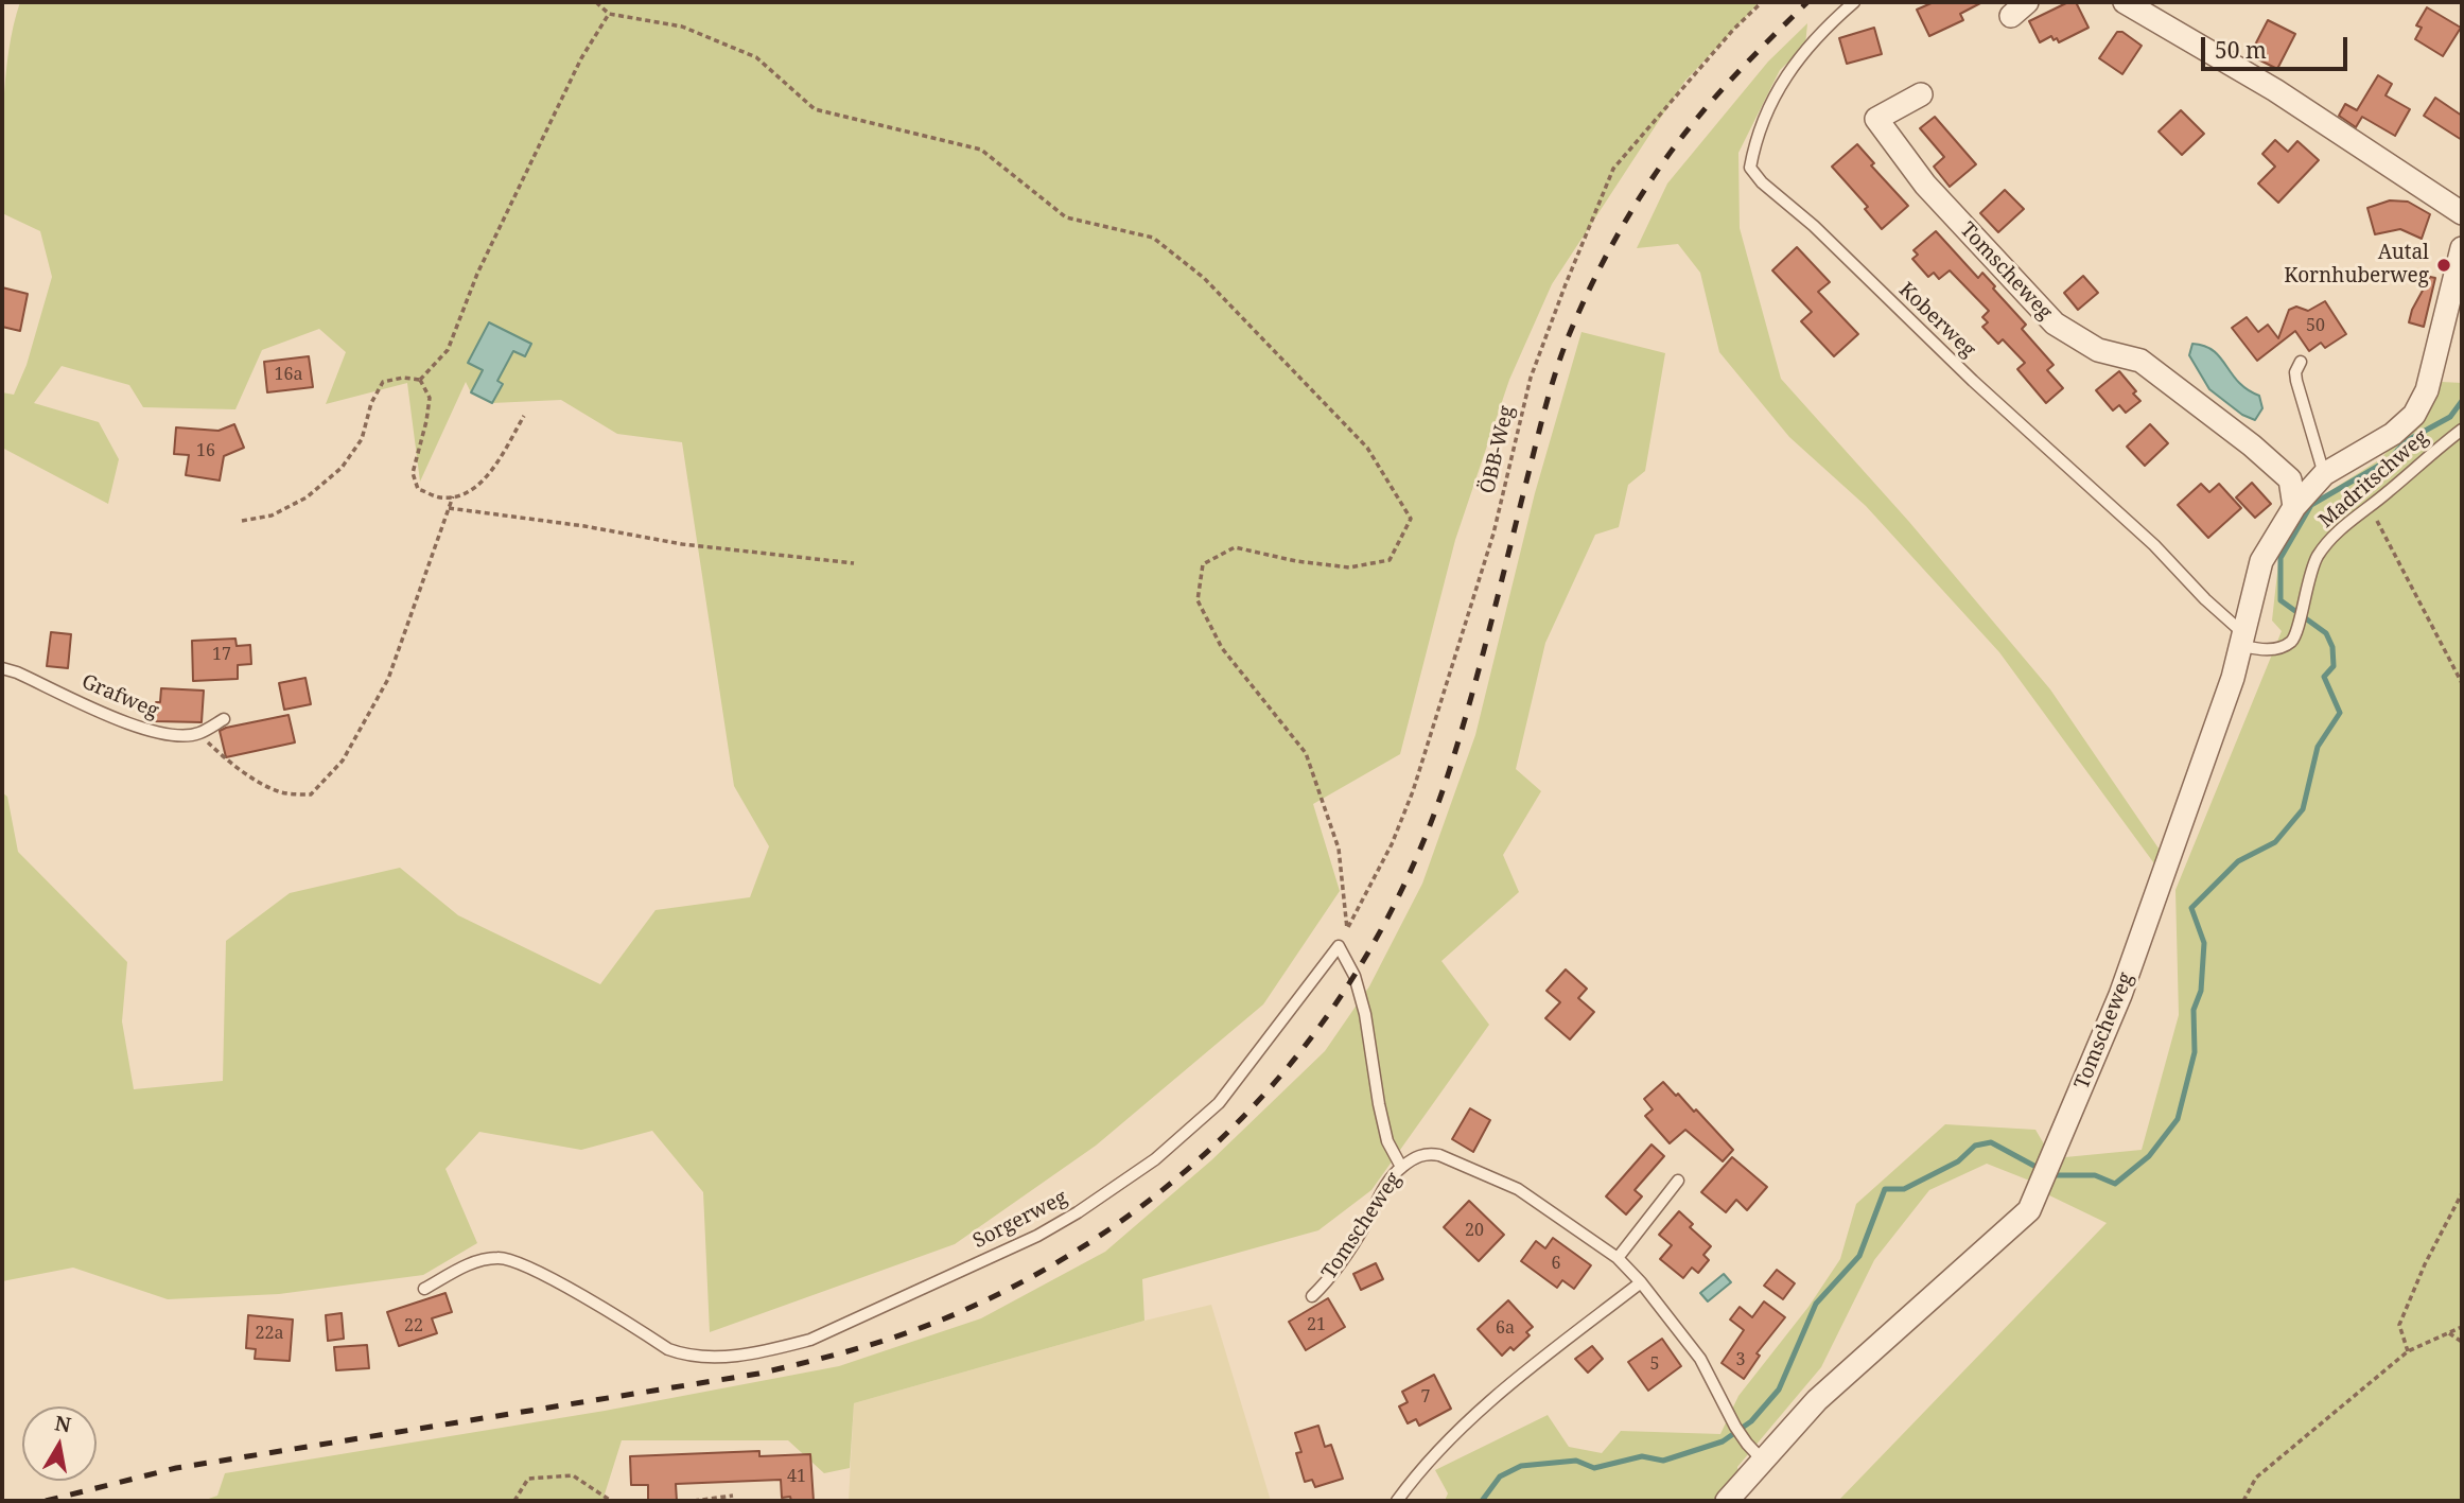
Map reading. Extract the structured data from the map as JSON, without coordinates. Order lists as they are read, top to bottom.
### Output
{
  "streets": {
    "street": ["Tomscheweg"],
    "lane": [
      "Koberweg",
      "Madritschweg",
      "Grafweg",
      "Sorgerweg"
    ],
    "path": ["ÖBB-Weg"]
  },
  "crossings": [
    ["Tomscheweg", "Koberweg"],
    ["Tomscheweg", "Madritschweg"],
    ["Koberweg", "Madritschweg"],
    ["ÖBB-Weg", "Sorgerweg"]
  ],
  "places": ["Autal Kornhuberweg"],
  "house_numbers": [
    "50",
    "16a",
    "16",
    "17",
    "20",
    "6",
    "21",
    "22",
    "6a",
    "22a",
    "3",
    "5",
    "7",
    "41"
  ],
  "scale_bar": "50 m",
  "north": "top"
}
